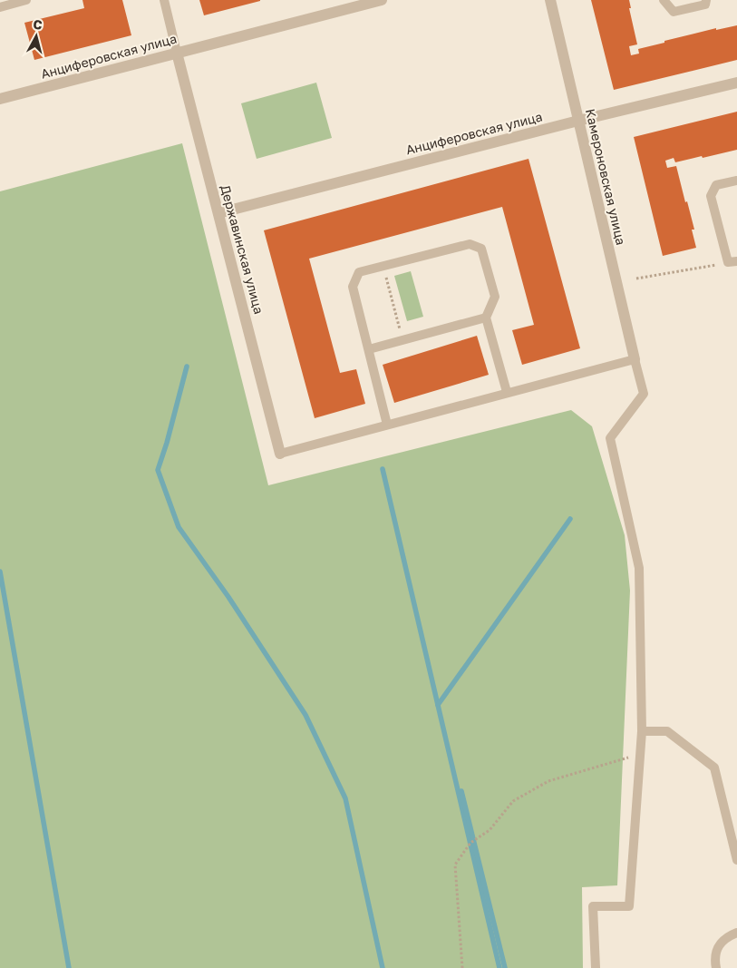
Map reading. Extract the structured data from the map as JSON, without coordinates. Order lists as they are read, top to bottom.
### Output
{
  "streets": {
    "street": ["Анциферовская улица", "Камероновская улица", "Державинская улица"]
  },
  "crossings": [
    ["Анциферовская улица", "Камероновская улица"],
    ["Анциферовская улица", "Державинская улица"]
  ],
  "north": "top"
}
